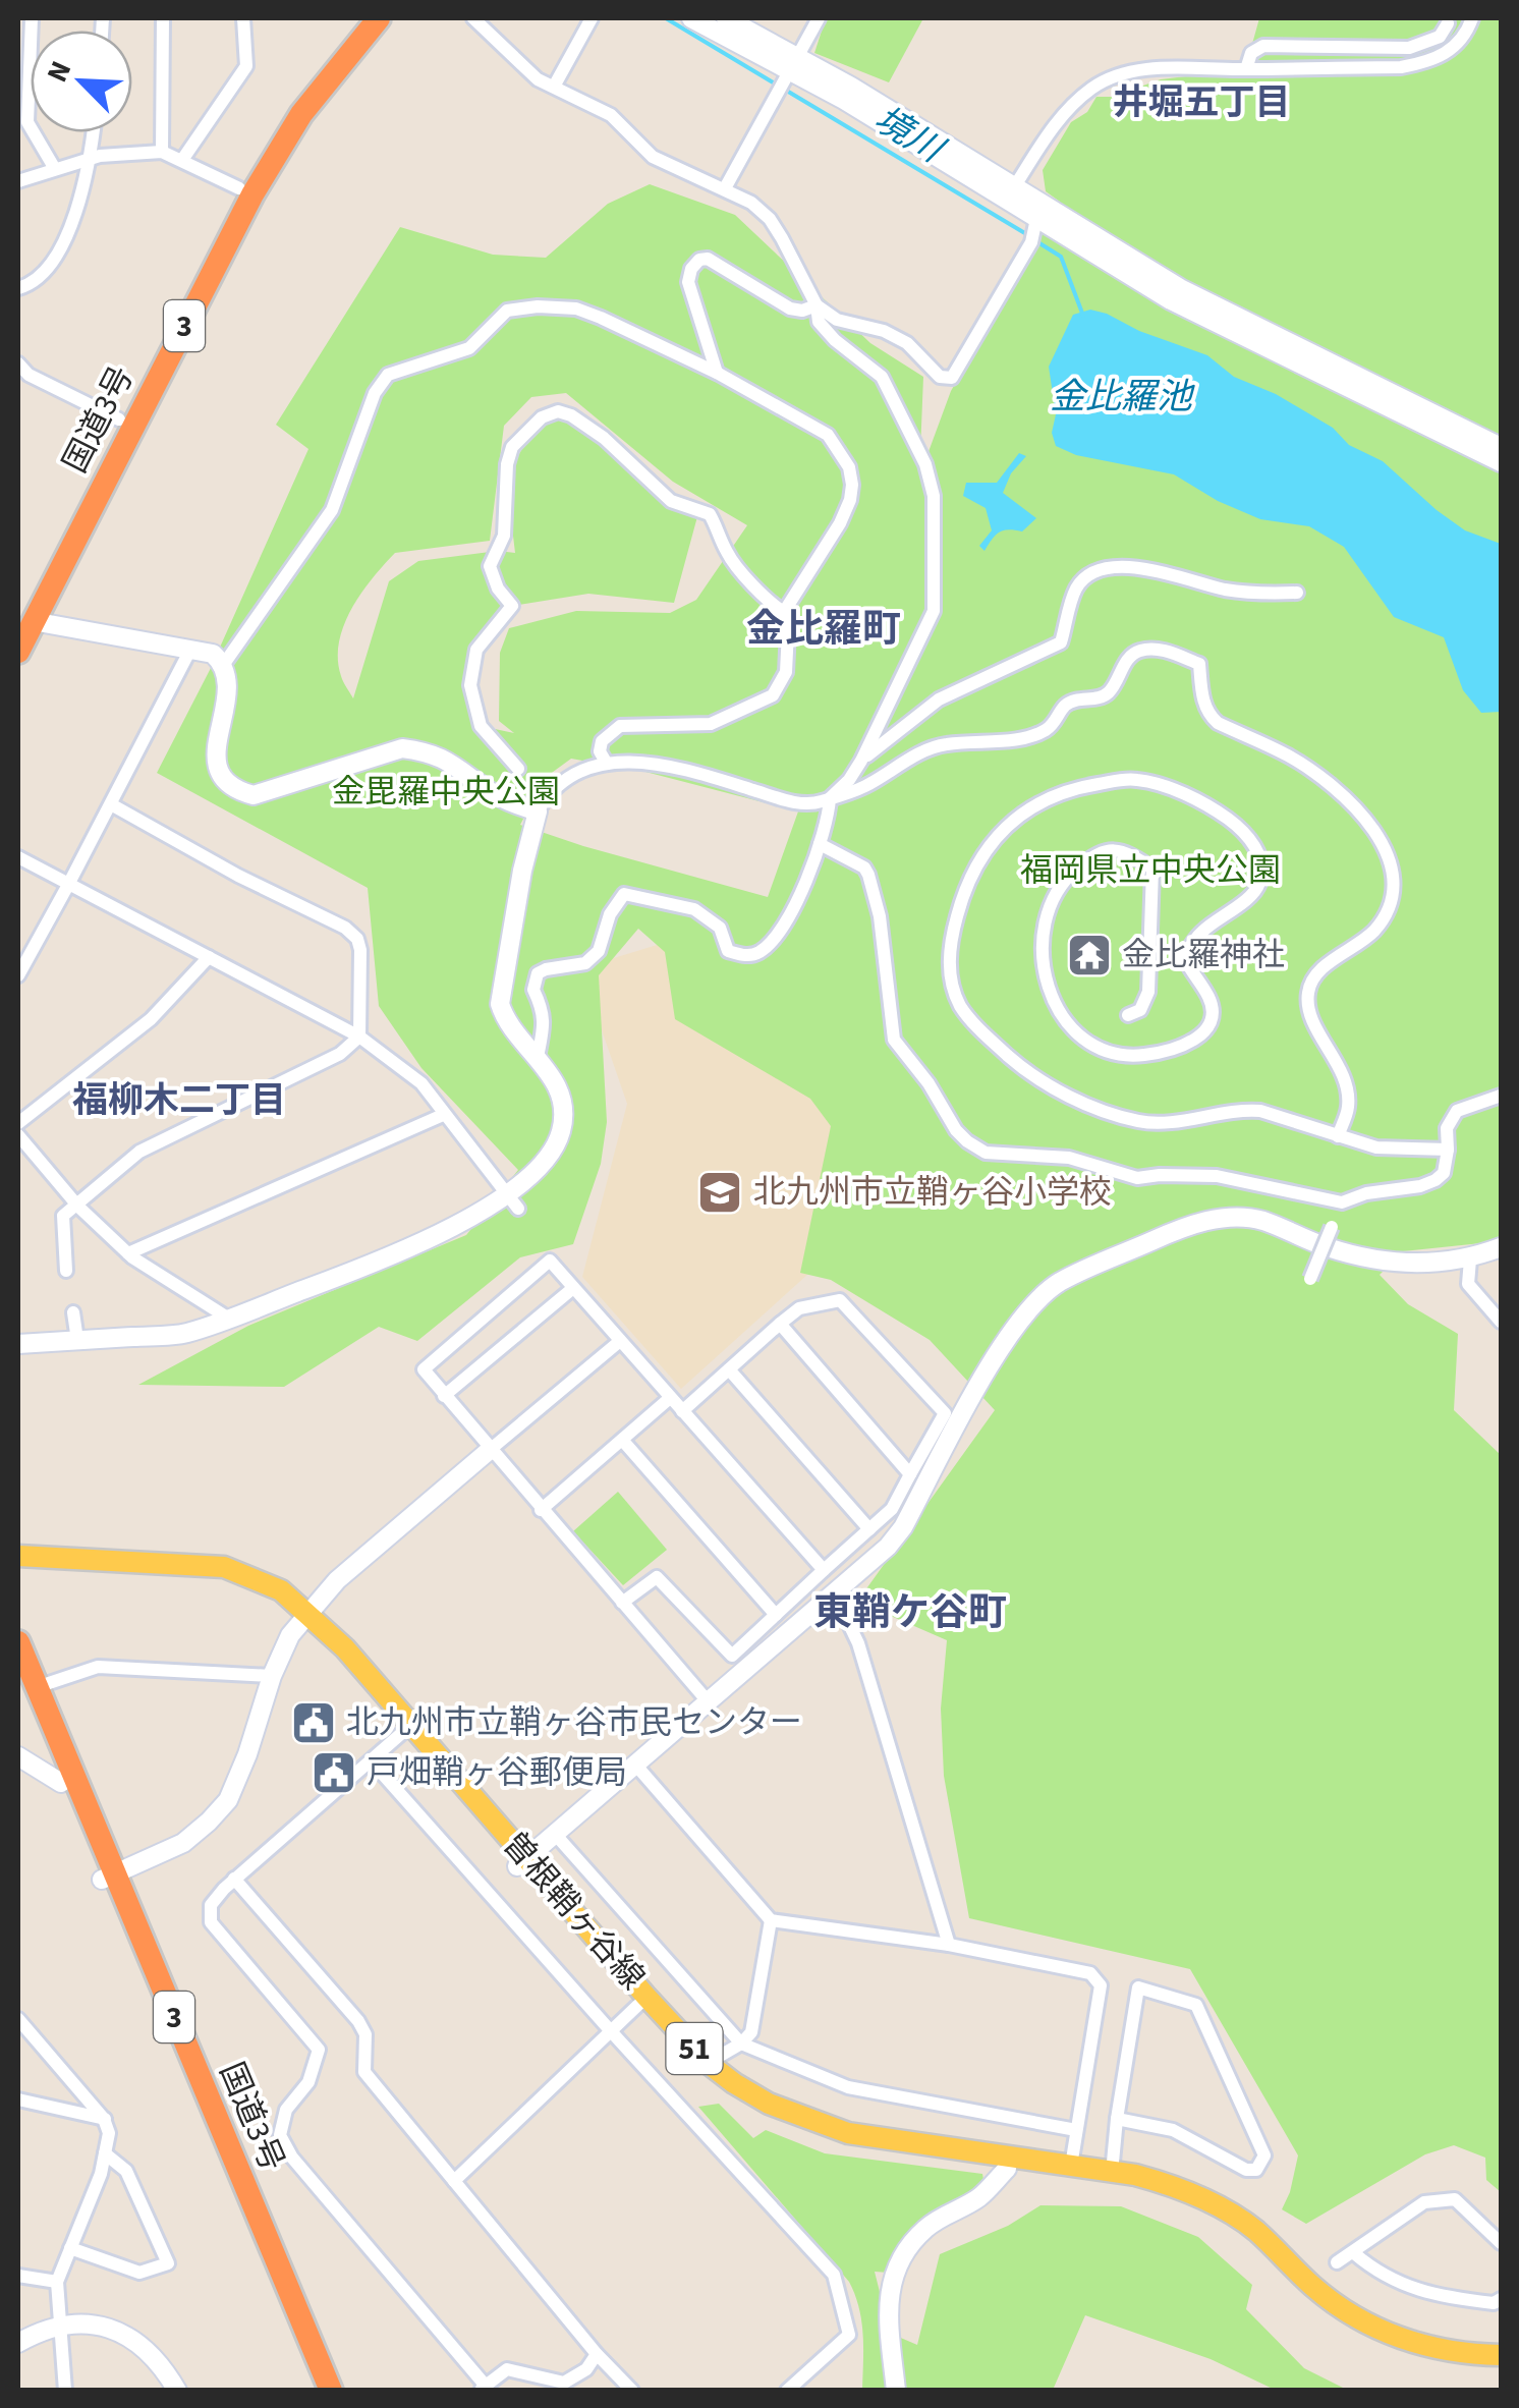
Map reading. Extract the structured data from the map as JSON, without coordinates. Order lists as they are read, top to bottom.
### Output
{
  "streets": {
    "highway": ["3", "国道3号"],
    "main road": ["曽根鞘ヶ谷線", "51"]
  },
  "districts": [
    "井堀五丁目",
    "金比羅町",
    "福柳木二丁目",
    "東鞘ケ谷町"
  ],
  "water": ["境川", "金比羅池"],
  "parks": ["金毘羅中央公園", "福岡県立中央公園"],
  "places": {
    "temple": ["金比羅神社"],
    "school or university": ["北九州市立鞘ヶ谷小学校"],
    "public building": ["北九州市立鞘ヶ谷市民センター", "戸畑鞘ヶ谷郵便局"]
  },
  "north": "top left"
}
